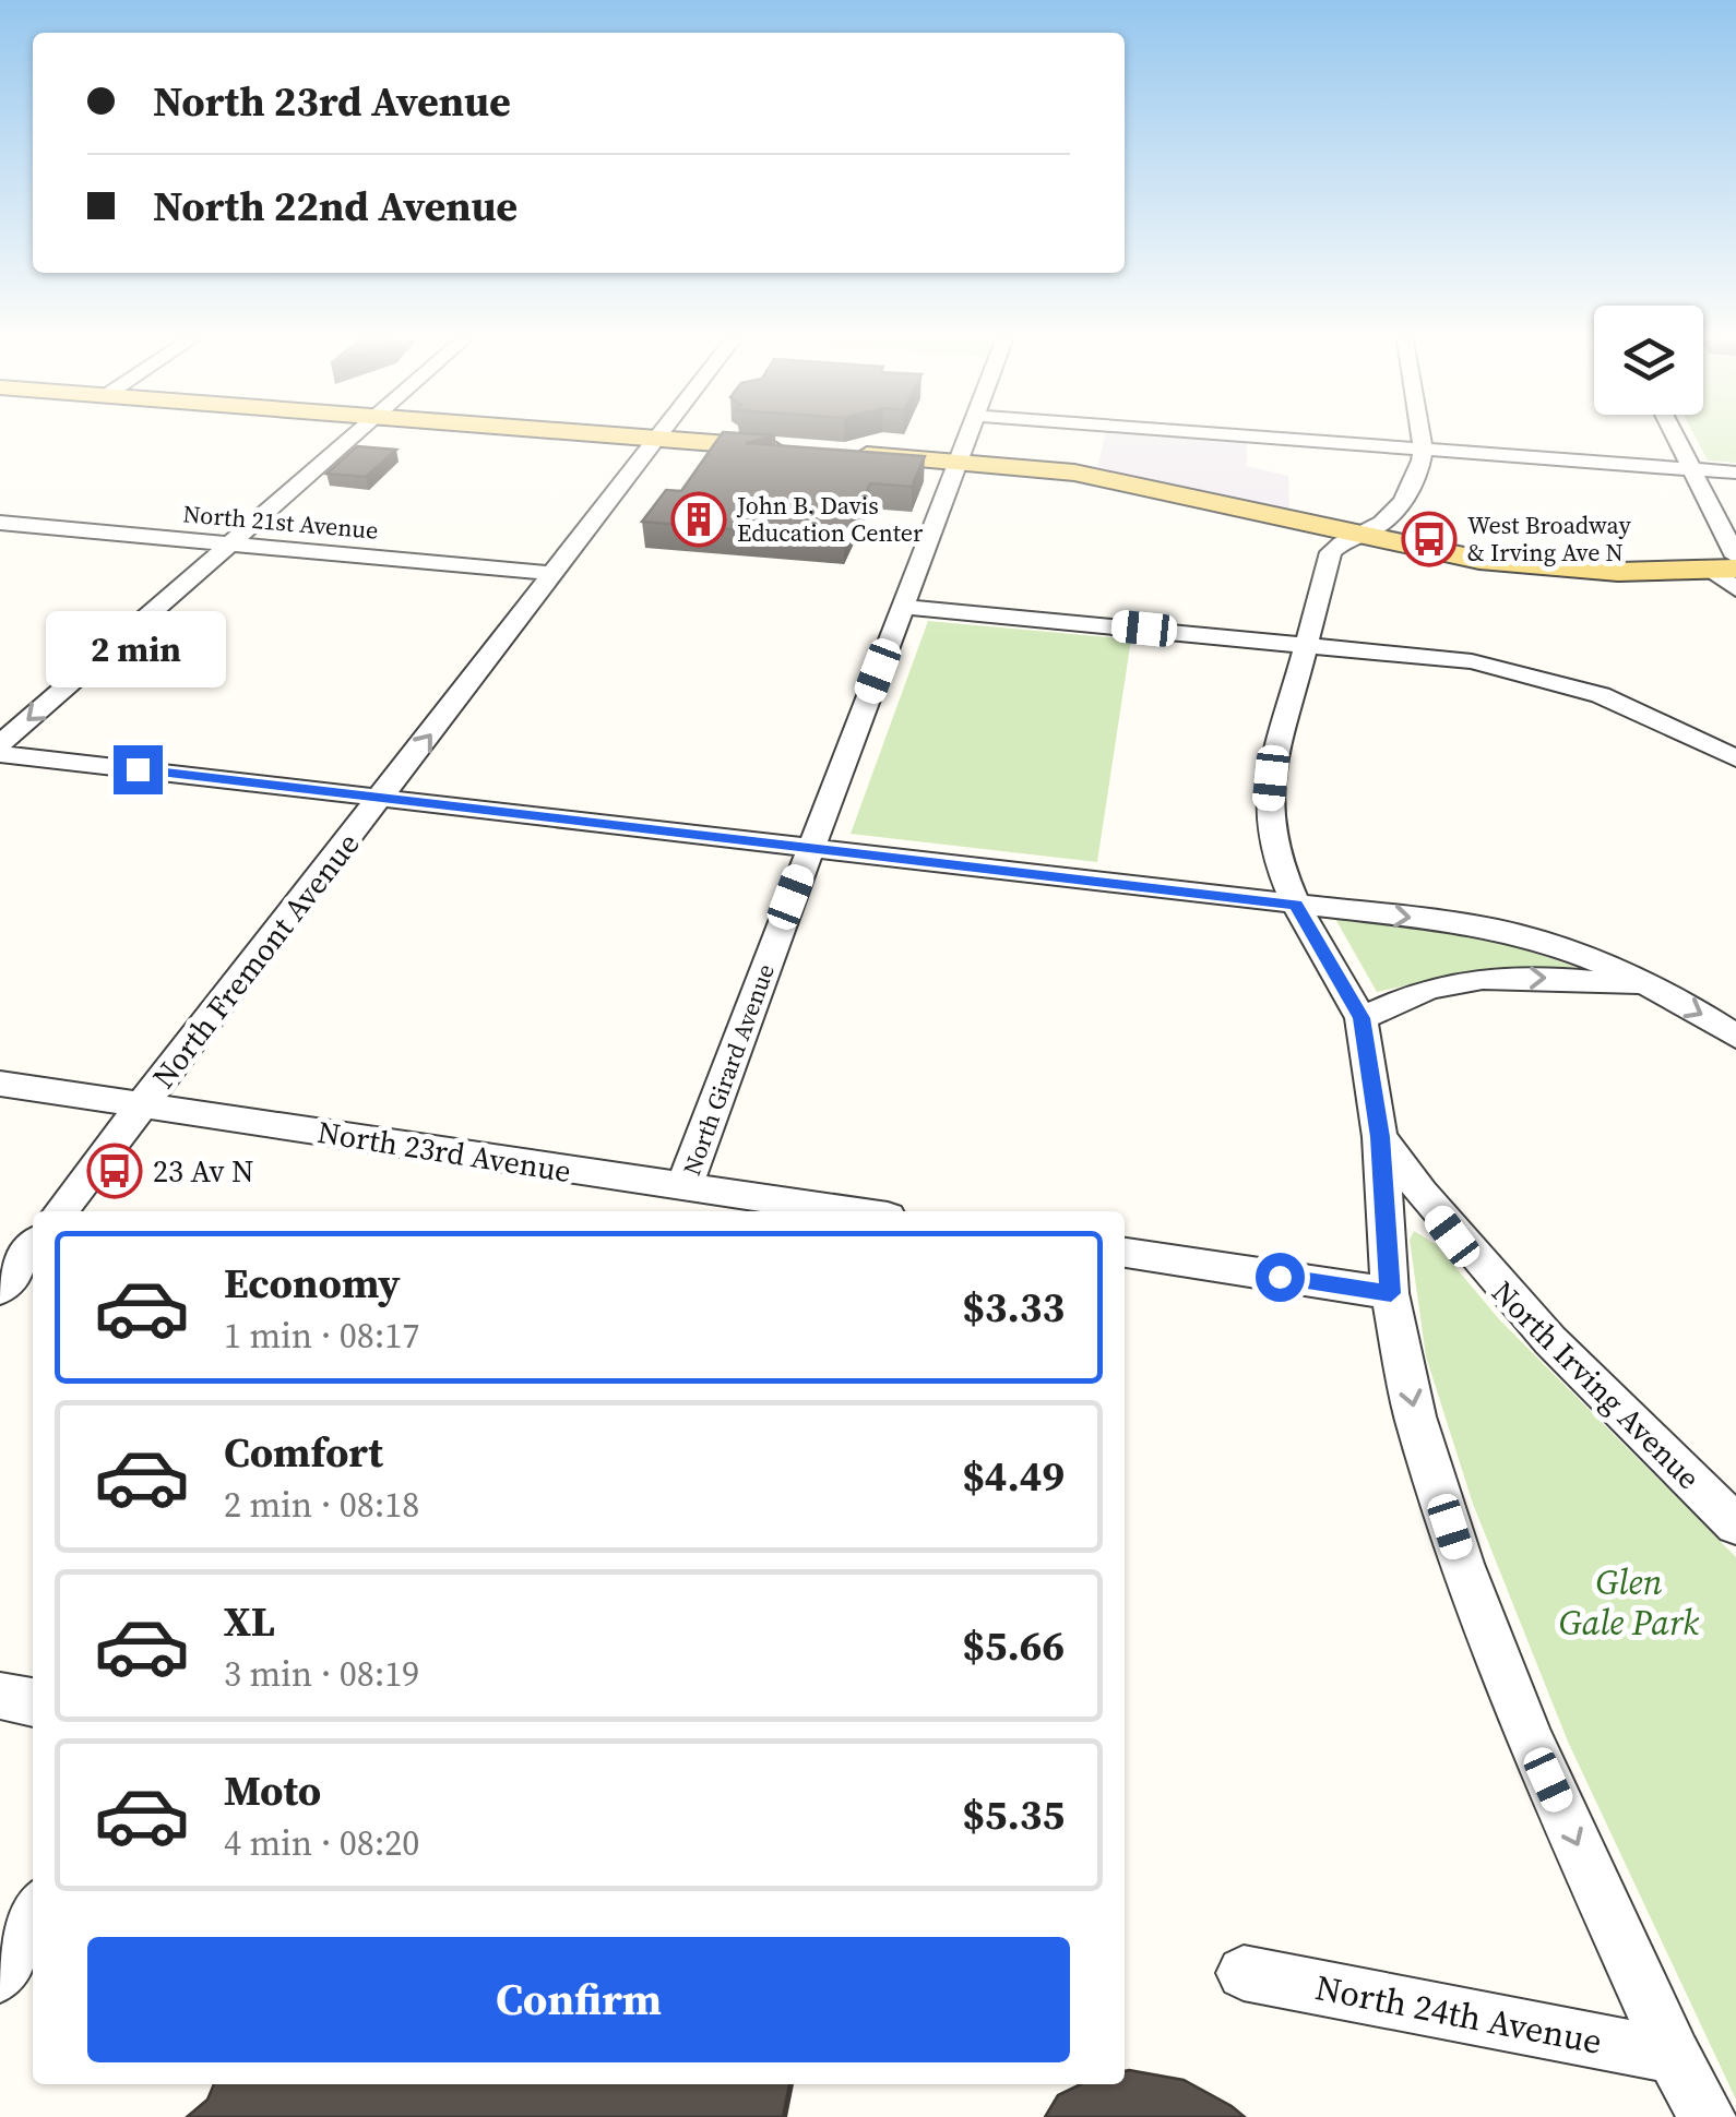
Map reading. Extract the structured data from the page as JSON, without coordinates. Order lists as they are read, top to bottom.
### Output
{
  "streets": {
    "street": [
      "North 21st Avenue",
      "North Fremont Avenue",
      "North Girard Avenue",
      "North 23rd Avenue",
      "North Irving Avenue",
      "North 24th Avenue"
    ]
  },
  "crossings": [
    ["North 21st Avenue", "North Fremont Avenue"],
    ["North Fremont Avenue", "North 23rd Avenue"],
    ["North Girard Avenue", "North 23rd Avenue"],
    ["North Irving Avenue", "North 24th Avenue"]
  ],
  "parks": ["Glen Gale Park"],
  "places": {
    "building": ["John B. Davis Education Center"],
    "bus stop": ["West Broadway & Irving Ave N", "23 Av N"]
  },
  "page": {
    "banner": ["North 23rd Avenue", "North 22nd Avenue"],
    "bubble": "2 min",
    "list": [
      {
        "name": "Economy",
        "note": "1 min · 08:17",
        "value": "$3.33"
      },
      {
        "name": "Comfort",
        "note": "2 min · 08:18",
        "value": "$4.49"
      },
      {
        "name": "XL",
        "note": "3 min · 08:19",
        "value": "$5.66"
      },
      {
        "name": "Moto",
        "note": "4 min · 08:20",
        "value": "$5.35"
      }
    ],
    "buttons": "Confirm"
  }
}
